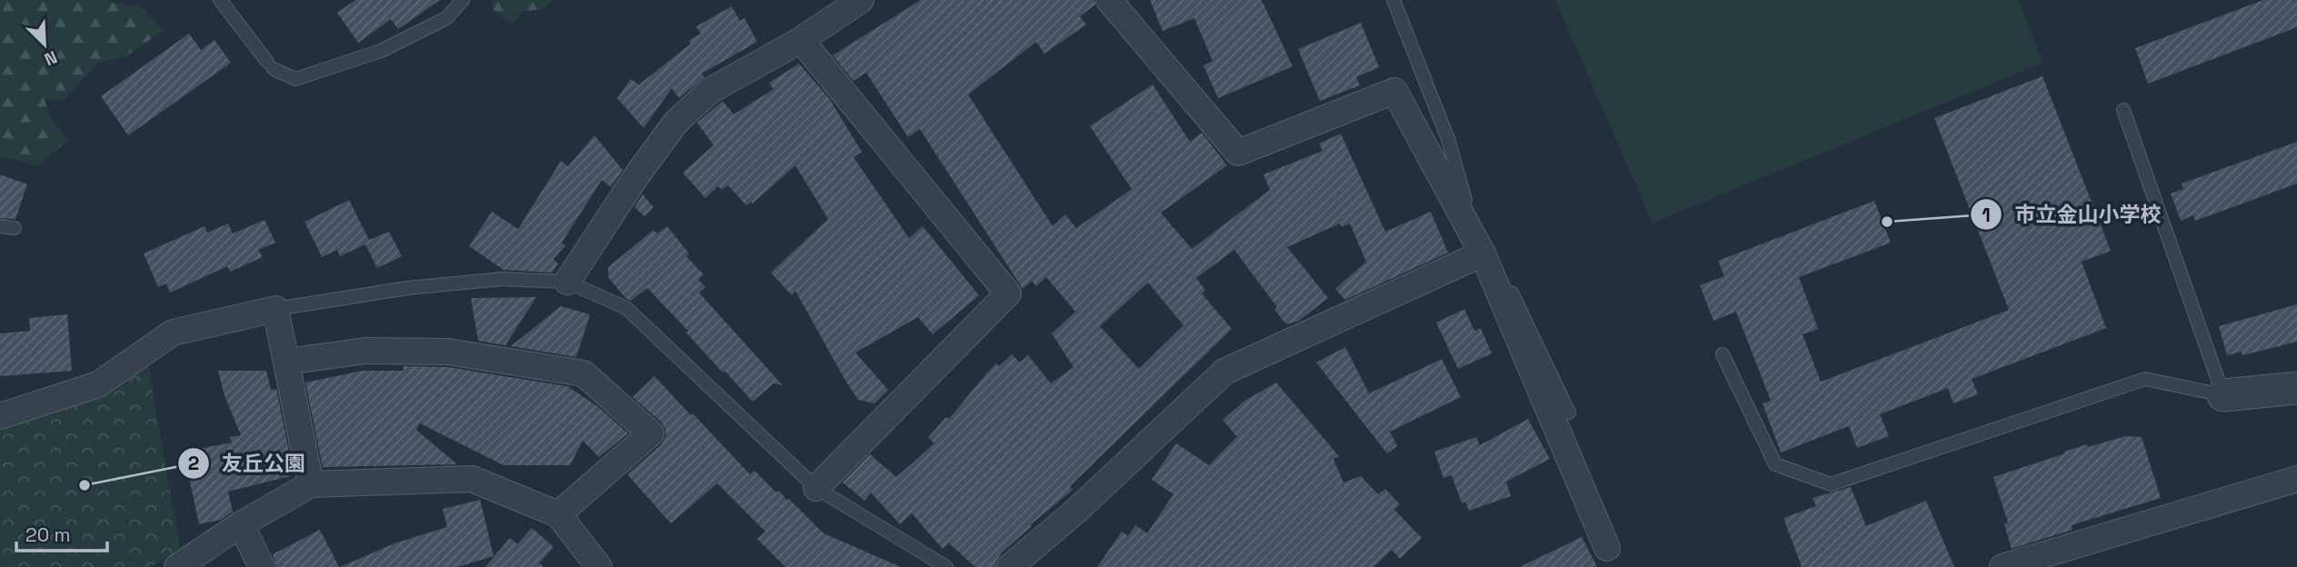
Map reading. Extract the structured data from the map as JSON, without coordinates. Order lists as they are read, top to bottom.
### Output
{
  "places": ["市立金山小学校", "友丘公園"],
  "scale_bar": "20 m",
  "north": "bottom right"
}
